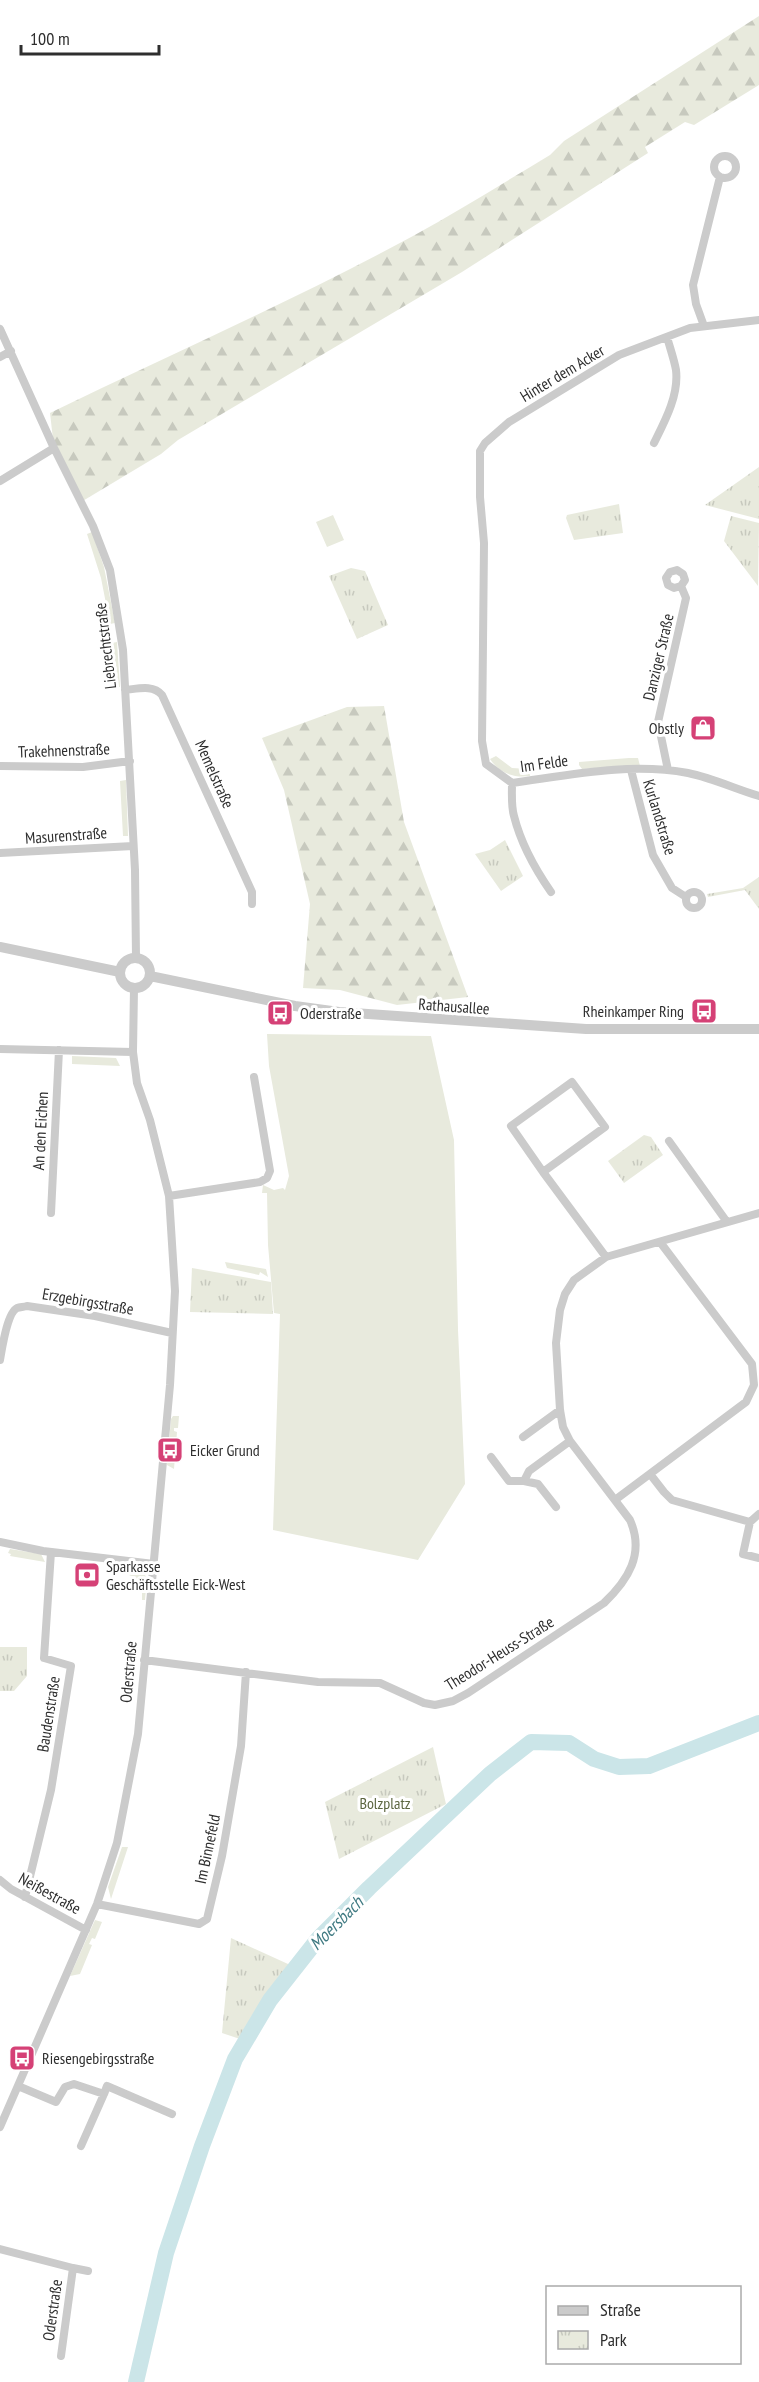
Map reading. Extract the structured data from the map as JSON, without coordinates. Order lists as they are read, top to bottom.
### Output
{
  "streets": {
    "street": [
      "Hinter dem Acker",
      "Liebrechtstraße",
      "Danziger Straße",
      "Trakehnenstraße",
      "Im Felde",
      "Memelstraße",
      "Kurlandstraße",
      "Masurenstraße",
      "Rathausallee",
      "An den Eichen",
      "Erzgebirgsstraße",
      "Theodor-Heuss-Straße",
      "Oderstraße",
      "Baudenstraße",
      "Im Binnefeld",
      "Neißestraße"
    ]
  },
  "crossings": [
    ["Hinter dem Acker", "Im Felde"],
    ["Liebrechtstraße", "Trakehnenstraße"],
    ["Liebrechtstraße", "Memelstraße"],
    ["Liebrechtstraße", "Masurenstraße"],
    ["Liebrechtstraße", "Rathausallee"],
    ["Liebrechtstraße", "Oderstraße"],
    ["Danziger Straße", "Im Felde"],
    ["Im Felde", "Kurlandstraße"],
    ["Rathausallee", "Oderstraße"],
    ["Erzgebirgsstraße", "Oderstraße"],
    ["Theodor-Heuss-Straße", "Oderstraße"],
    ["Theodor-Heuss-Straße", "Im Binnefeld"],
    ["Oderstraße", "Im Binnefeld"],
    ["Oderstraße", "Neißestraße"],
    ["Baudenstraße", "Neißestraße"]
  ],
  "water": ["Moersbach"],
  "parks": ["Bolzplatz"],
  "places": {
    "shop": ["Obstly"],
    "bus stop": [
      "Rheinkamper Ring",
      "Oderstraße",
      "Eicker Grund",
      "Riesengebirgsstraße"
    ],
    "bank": ["Sparkasse Geschäftsstelle Eick-West"]
  },
  "legend": ["Straße", "Park"],
  "scale_bar": "100 m"
}
